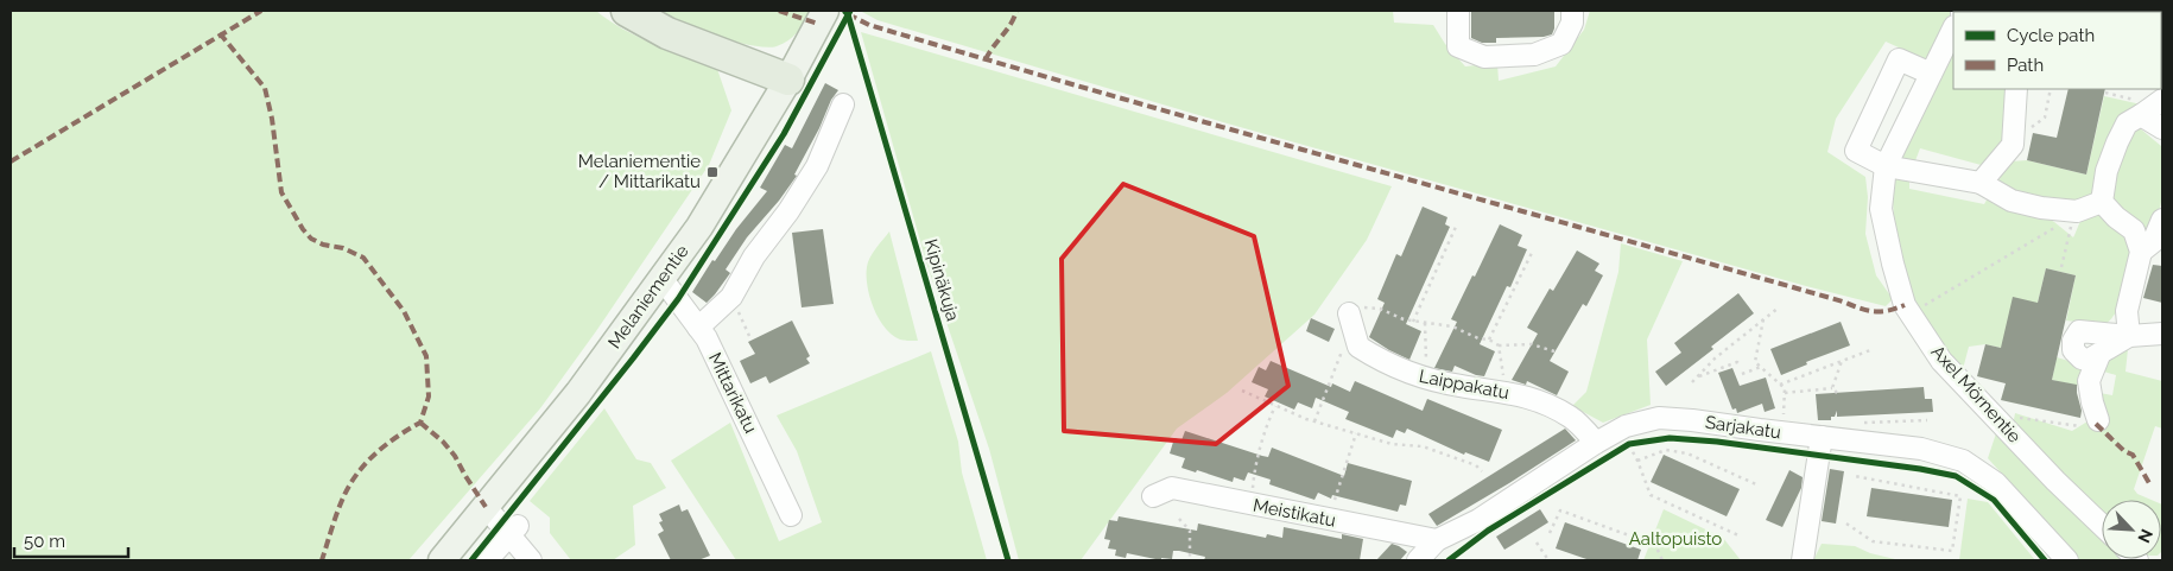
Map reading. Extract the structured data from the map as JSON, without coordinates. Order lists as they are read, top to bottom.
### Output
{
  "streets": {
    "main road": ["Melaniementie"],
    "street": [
      "Laippakatu",
      "Mittarikatu",
      "Axel Mörnentie",
      "Sarjakatu",
      "Meistikatu"
    ],
    "cycle path": ["Kipinäkuja"]
  },
  "crossings": [
    ["Melaniementie", "Mittarikatu"],
    ["Laippakatu", "Sarjakatu"],
    ["Sarjakatu", "Meistikatu"]
  ],
  "parks": ["Aaltopuisto"],
  "places": {
    "transit": ["Melaniementie / Mittarikatu"]
  },
  "legend": ["Cycle path", "Path"],
  "scale_bar": "50 m",
  "north": "bottom right"
}
